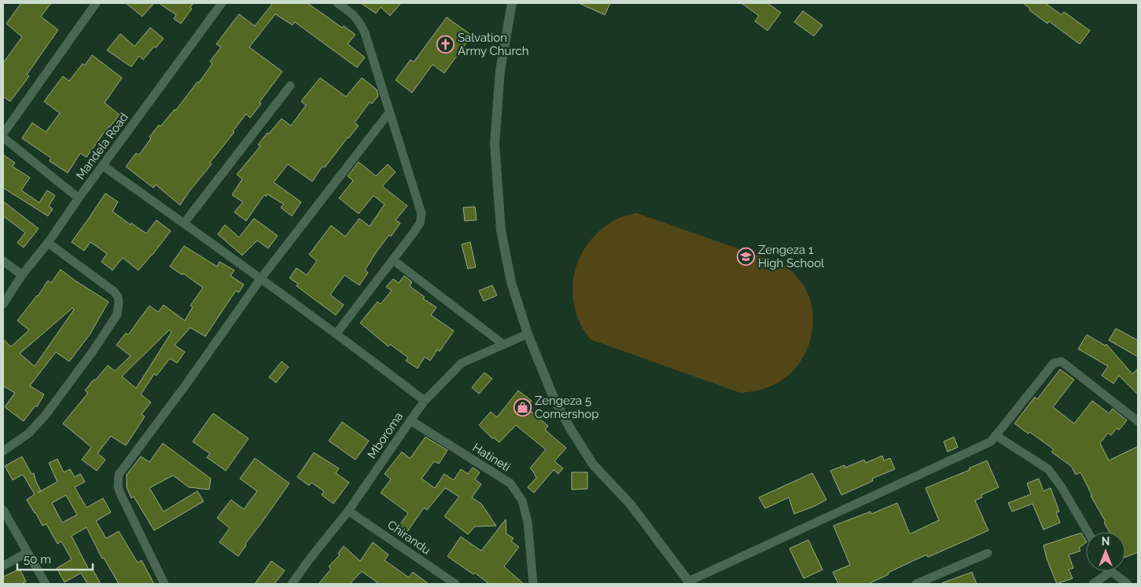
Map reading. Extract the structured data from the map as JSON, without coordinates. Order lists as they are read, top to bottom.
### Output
{
  "streets": {
    "street": [
      "Mandela Road",
      "Mboroma",
      "Hatineti",
      "Chirandu"
    ]
  },
  "crossings": [
    ["Mboroma", "Hatineti"],
    ["Mboroma", "Chirandu"]
  ],
  "places": {
    "church": ["Salvation Army Church"],
    "school or university": ["Zengeza 1 High School"],
    "shop": ["Zengeza 5 Cornershop"]
  },
  "scale_bar": "50 m",
  "north": "top"
}
